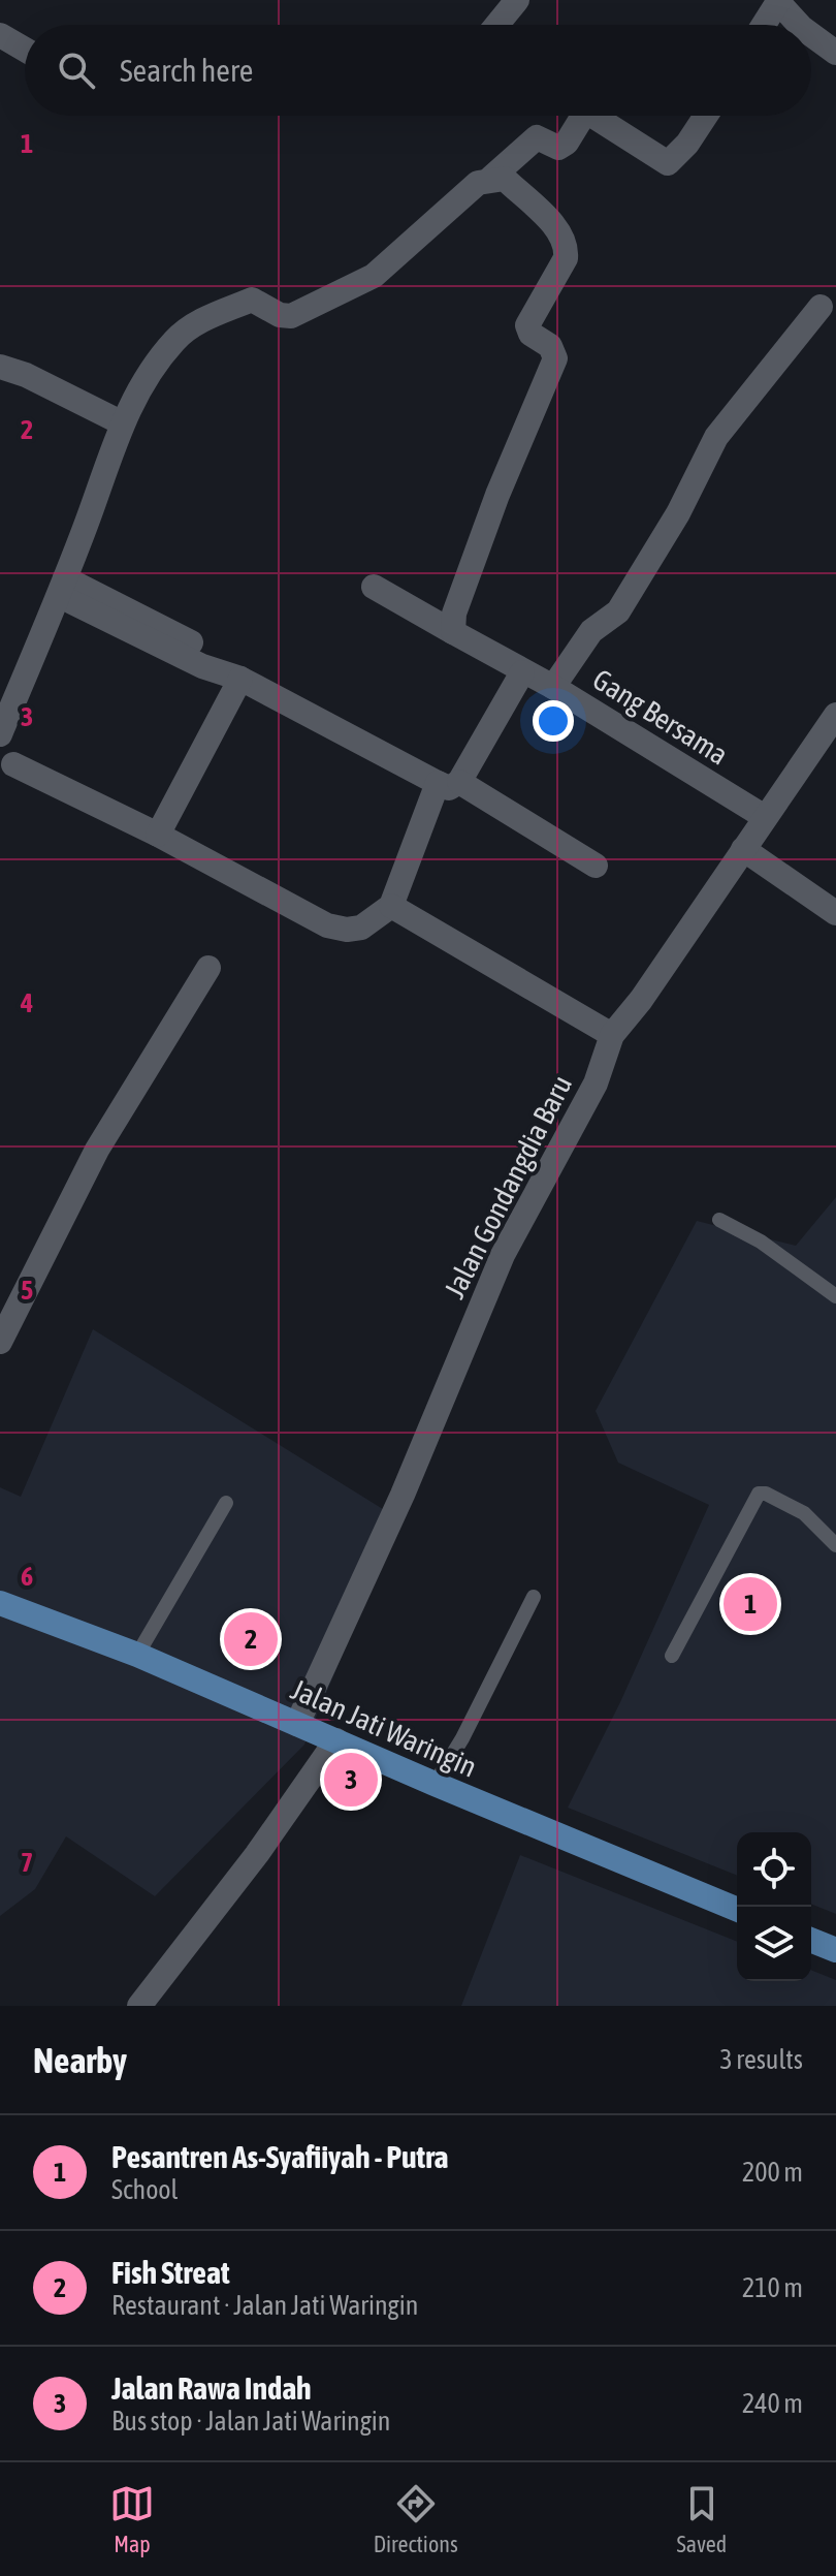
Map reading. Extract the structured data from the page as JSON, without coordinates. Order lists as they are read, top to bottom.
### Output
{
  "streets": {
    "main road": ["Jalan Jati Waringin"],
    "street": ["Gang Bersama", "Jalan Gondangdia Baru"]
  },
  "crossings": [
    ["Gang Bersama", "Jalan Gondangdia Baru"],
    ["Jalan Gondangdia Baru", "Jalan Jati Waringin"]
  ],
  "page": {
    "search": "Search here",
    "pins": ["1", "2", "3"],
    "heading": ["Nearby", "3 results"],
    "list": [
      {
        "mark": "1",
        "name": "Pesantren As-Syafiiyah - Putra",
        "note": "School",
        "value": "200 m"
      },
      {
        "mark": "2",
        "name": "Fish Streat",
        "note": "Restaurant · Jalan Jati Waringin",
        "value": "210 m"
      },
      {
        "mark": "3",
        "name": "Jalan Rawa Indah",
        "note": "Bus stop · Jalan Jati Waringin",
        "value": "240 m"
      }
    ],
    "nav": ["Map", "Directions", "Saved"]
  },
  "grid": {
    "rows": [
      "1",
      "2",
      "3",
      "4",
      "5",
      "6",
      "7"
    ]
  }
}
